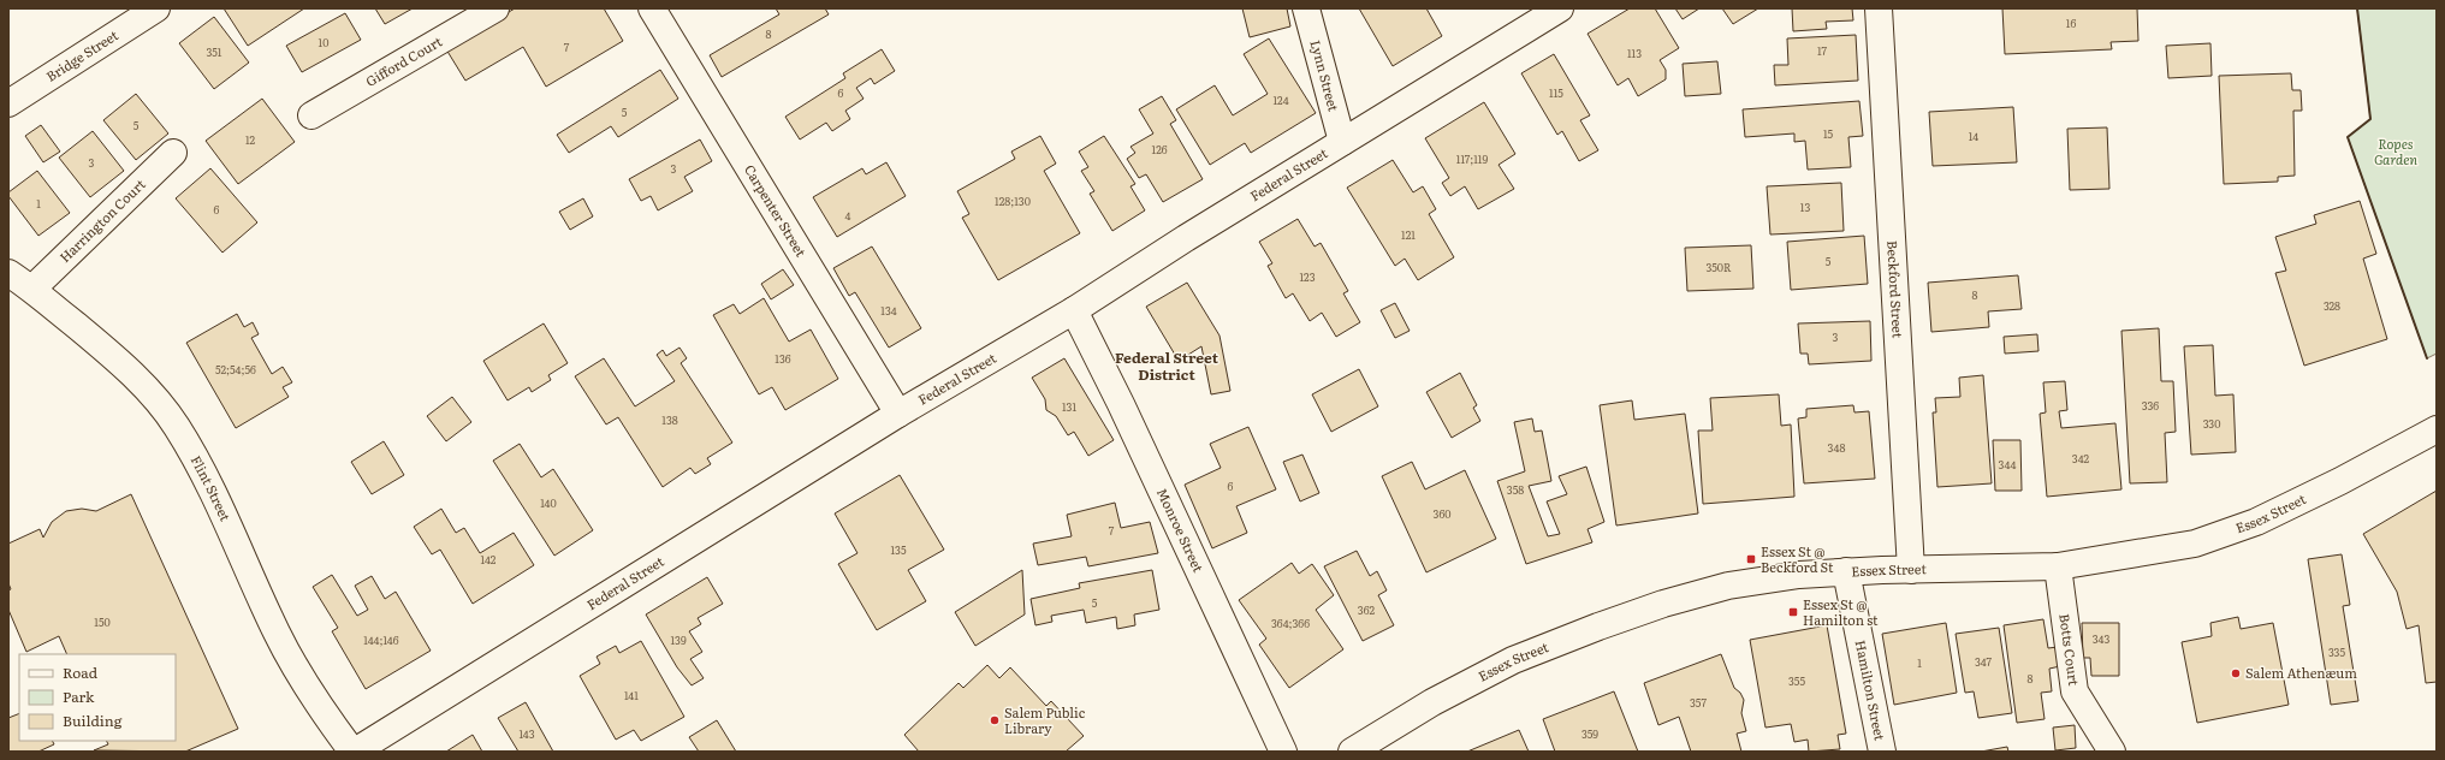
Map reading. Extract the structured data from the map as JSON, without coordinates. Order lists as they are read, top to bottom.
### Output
{
  "streets": {
    "street": [
      "Bridge Street",
      "Gifford Court",
      "Lynn Street",
      "Federal Street",
      "Carpenter Street",
      "Harrington Court",
      "Beckford Street",
      "Flint Street",
      "Essex Street",
      "Monroe Street",
      "Botts Court",
      "Hamilton Street"
    ]
  },
  "crossings": [
    ["Lynn Street", "Federal Street"],
    ["Federal Street", "Carpenter Street"],
    ["Federal Street", "Flint Street"],
    ["Federal Street", "Monroe Street"],
    ["Harrington Court", "Flint Street"],
    ["Beckford Street", "Essex Street"],
    ["Essex Street", "Botts Court"],
    ["Essex Street", "Hamilton Street"]
  ],
  "districts": ["Federal Street District"],
  "parks": ["Ropes Garden"],
  "places": {
    "transit": ["Essex St @ Beckford St", "Essex St @ Hamilton st"],
    "other": ["Salem Athenæum", "Salem Public Library"]
  },
  "house_numbers": [
    "16",
    "8",
    "10",
    "7",
    "17",
    "351",
    "113",
    "6",
    "115",
    "124",
    "5",
    "5",
    "15",
    "14",
    "12",
    "126",
    "117;119",
    "3",
    "3",
    "128;130",
    "1",
    "13",
    "6",
    "4",
    "121",
    "5",
    "350R",
    "123",
    "8",
    "328",
    "134",
    "3",
    "136",
    "52;54;56",
    "336",
    "131",
    "138",
    "330",
    "348",
    "342",
    "344",
    "6",
    "358",
    "140",
    "360",
    "7",
    "135",
    "142",
    "5",
    "362",
    "150",
    "364;366",
    "343",
    "144;146",
    "139",
    "335",
    "347",
    "1",
    "8",
    "355",
    "141",
    "357",
    "143",
    "359"
  ],
  "legend": ["Road", "Park", "Building"]
}
